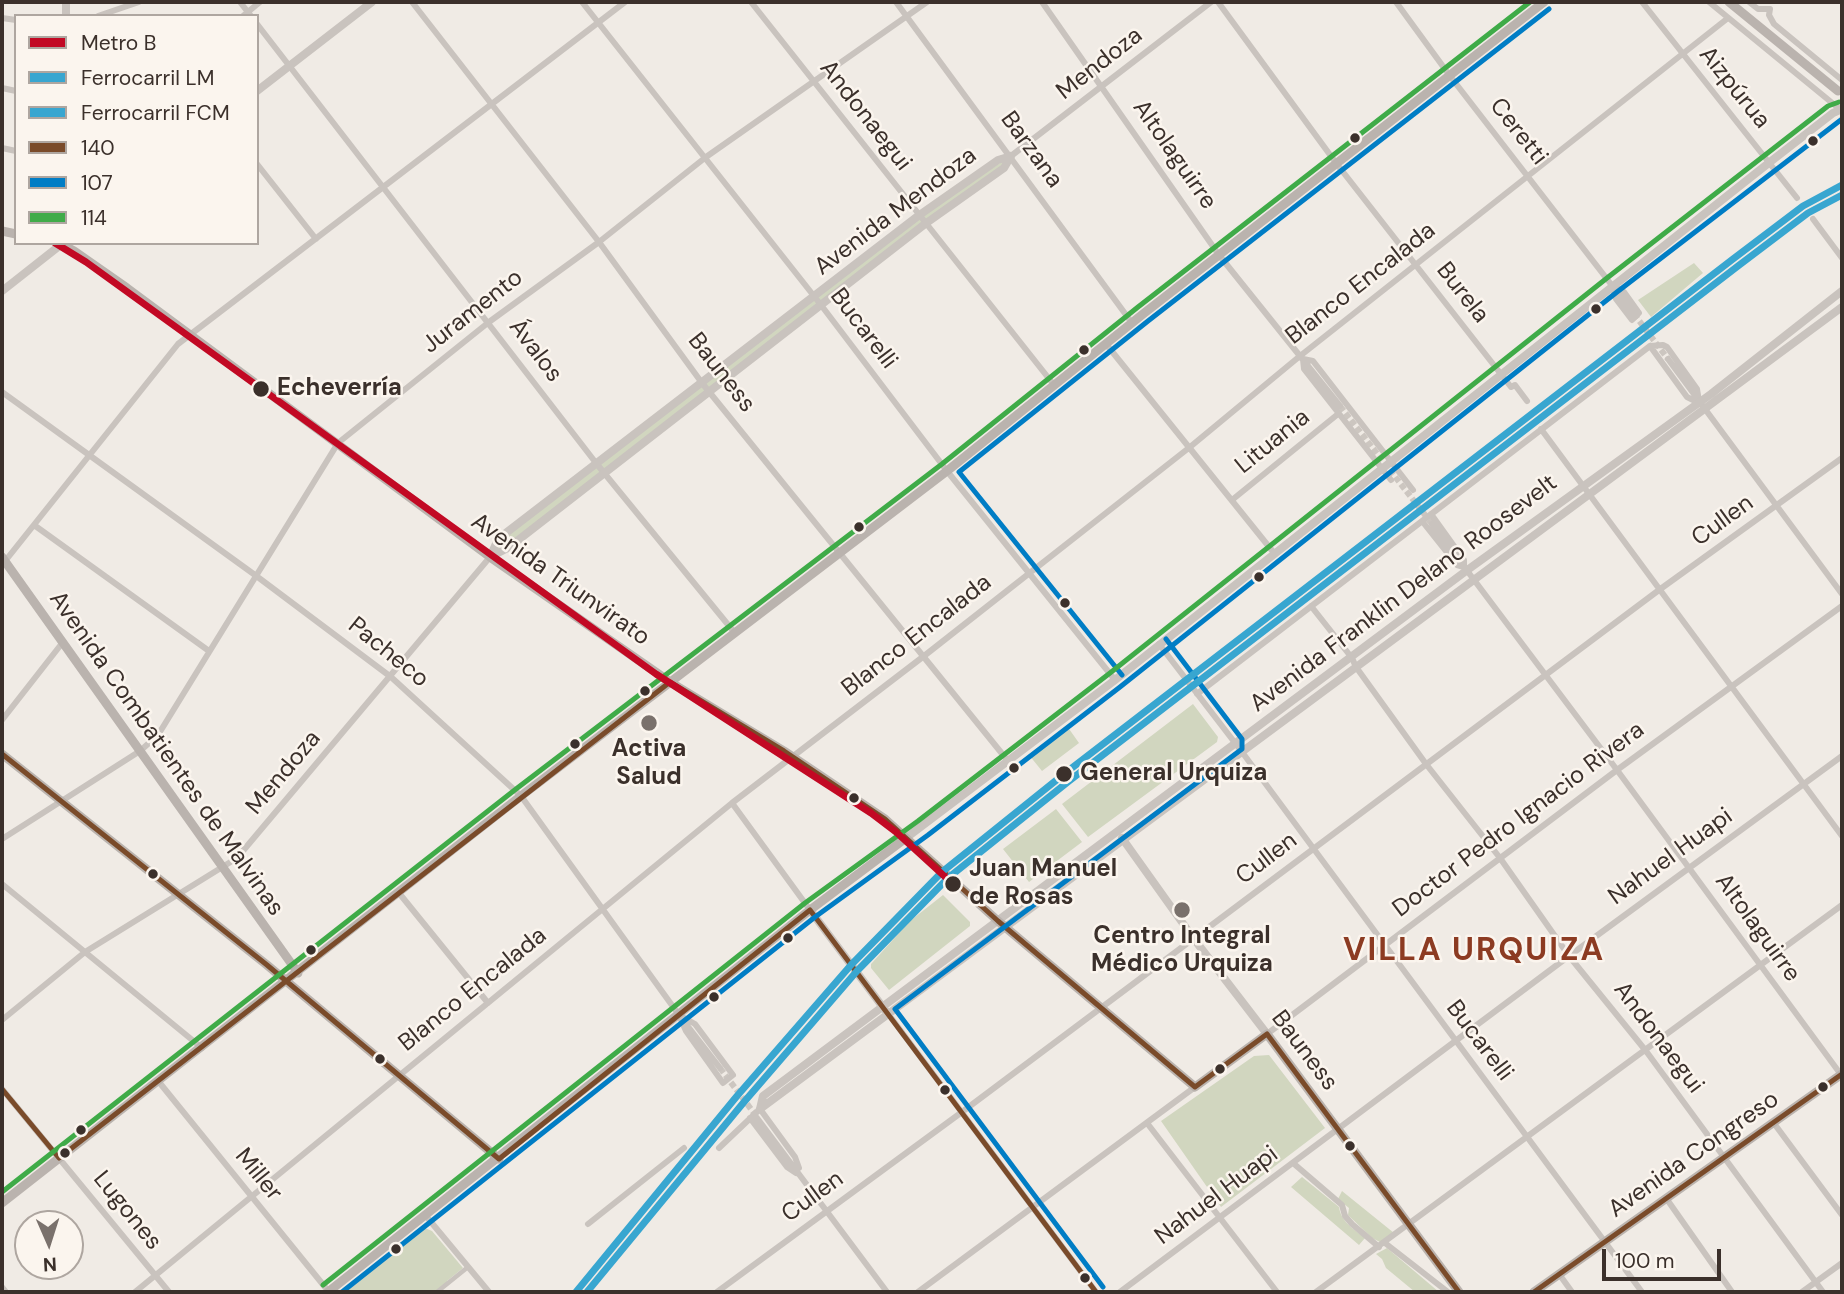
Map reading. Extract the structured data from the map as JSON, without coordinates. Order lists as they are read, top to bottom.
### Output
{
  "streets": {
    "main road": [
      "Bauness",
      "Avenida Triunvirato",
      "Avenida Combatientes de Malvinas",
      "Doctor Pedro Ignacio Rivera",
      "Avenida Congreso"
    ],
    "street": [
      "Mendoza",
      "Aizpúrua",
      "Andonaegui",
      "Ceretti",
      "Barzana",
      "Altolaguirre",
      "Avenida Mendoza",
      "Blanco Encalada",
      "Burela",
      "Juramento",
      "Bucarelli",
      "Ávalos",
      "Lituania",
      "Cullen",
      "Avenida Franklin Delano Roosevelt",
      "Pacheco",
      "Nahuel Huapi",
      "Miller",
      "Lugones"
    ]
  },
  "crossings": [
    ["Mendoza", "Barzana"],
    ["Mendoza", "Altolaguirre"],
    ["Mendoza", "Avenida Mendoza"],
    ["Mendoza", "Avenida Triunvirato"],
    ["Mendoza", "Pacheco"],
    ["Mendoza", "Avenida Combatientes de Malvinas"],
    ["Aizpúrua", "Blanco Encalada"],
    ["Andonaegui", "Avenida Mendoza"],
    ["Andonaegui", "Juramento"],
    ["Andonaegui", "Cullen"],
    ["Andonaegui", "Avenida Franklin Delano Roosevelt"],
    ["Andonaegui", "Doctor Pedro Ignacio Rivera"],
    ["Andonaegui", "Nahuel Huapi"],
    ["Andonaegui", "Avenida Congreso"],
    ["Ceretti", "Blanco Encalada"],
    ["Barzana", "Avenida Mendoza"],
    ["Barzana", "Juramento"],
    ["Altolaguirre", "Blanco Encalada"],
    ["Altolaguirre", "Lituania"],
    ["Altolaguirre", "Cullen"],
    ["Altolaguirre", "Avenida Franklin Delano Roosevelt"],
    ["Altolaguirre", "Doctor Pedro Ignacio Rivera"],
    ["Altolaguirre", "Nahuel Huapi"],
    ["Altolaguirre", "Avenida Congreso"],
    ["Avenida Mendoza", "Bucarelli"],
    ["Avenida Mendoza", "Ávalos"],
    ["Avenida Mendoza", "Bauness"],
    ["Avenida Mendoza", "Avenida Triunvirato"],
    ["Blanco Encalada", "Burela"],
    ["Blanco Encalada", "Bucarelli"],
    ["Blanco Encalada", "Bauness"],
    ["Blanco Encalada", "Avenida Triunvirato"],
    ["Blanco Encalada", "Pacheco"],
    ["Blanco Encalada", "Miller"],
    ["Blanco Encalada", "Lugones"],
    ["Juramento", "Bucarelli"],
    ["Juramento", "Ávalos"],
    ["Juramento", "Bauness"],
    ["Juramento", "Avenida Triunvirato"],
    ["Juramento", "Pacheco"],
    ["Juramento", "Avenida Combatientes de Malvinas"],
    ["Bucarelli", "Cullen"],
    ["Bucarelli", "Avenida Franklin Delano Roosevelt"],
    ["Bucarelli", "Doctor Pedro Ignacio Rivera"],
    ["Bucarelli", "Nahuel Huapi"],
    ["Bucarelli", "Avenida Congreso"],
    ["Bauness", "Cullen"],
    ["Bauness", "Avenida Franklin Delano Roosevelt"],
    ["Bauness", "Doctor Pedro Ignacio Rivera"],
    ["Bauness", "Nahuel Huapi"],
    ["Cullen", "Avenida Triunvirato"],
    ["Avenida Triunvirato", "Avenida Franklin Delano Roosevelt"],
    ["Avenida Triunvirato", "Doctor Pedro Ignacio Rivera"]
  ],
  "districts": ["VILLA URQUIZA"],
  "places": [
    "Echeverría",
    "Activa Salud",
    "General Urquiza",
    "Juan Manuel de Rosas",
    "Centro Integral Médico Urquiza"
  ],
  "lines": [
    "transit line 114",
    "transit line 107",
    "rail line LM",
    "rail line FCM",
    "metro line B",
    "transit line 140"
  ],
  "legend": [
    "Metro B",
    "Ferrocarril LM",
    "Ferrocarril FCM",
    "140",
    "107",
    "114"
  ],
  "scale_bar": "100 m",
  "north": "bottom"
}
